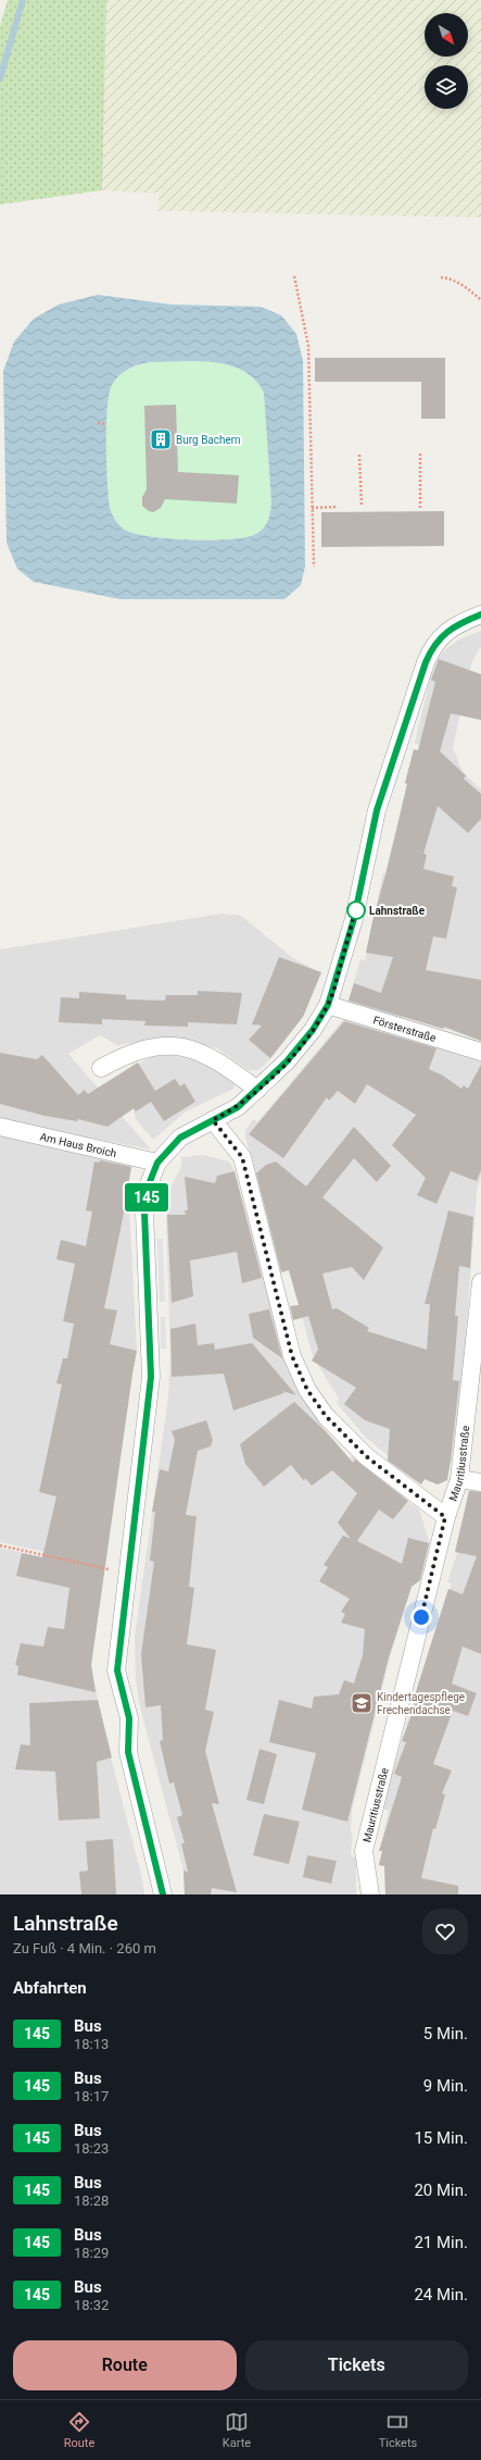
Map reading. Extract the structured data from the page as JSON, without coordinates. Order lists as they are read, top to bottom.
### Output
{
  "streets": {
    "street": ["Försterstraße", "Am Haus Broich", "Mauritiusstraße"]
  },
  "places": {
    "building": ["Burg Bachem"],
    "other": ["Lahnstraße"],
    "school or university": ["Kindertagespflege Frechendachse"]
  },
  "lines": ["bus line 145"],
  "north": "bottom right",
  "page": {
    "on_map": "145",
    "heading": [
      ["Lahnstraße", "Zu Fuß · 4 Min. · 260 m"],
      "Abfahrten"
    ],
    "list": [
      {
        "mark": "145",
        "name": "Bus",
        "note": "18:13",
        "value": "5 Min."
      },
      {
        "mark": "145",
        "name": "Bus",
        "note": "18:17",
        "value": "9 Min."
      },
      {
        "mark": "145",
        "name": "Bus",
        "note": "18:23",
        "value": "15 Min."
      },
      {
        "mark": "145",
        "name": "Bus",
        "note": "18:28",
        "value": "20 Min."
      },
      {
        "mark": "145",
        "name": "Bus",
        "note": "18:29",
        "value": "21 Min."
      },
      {
        "mark": "145",
        "name": "Bus",
        "note": "18:32",
        "value": "24 Min."
      }
    ],
    "buttons": ["Route", "Tickets"],
    "tabs": ["Route", "Karte", "Tickets"]
  }
}
